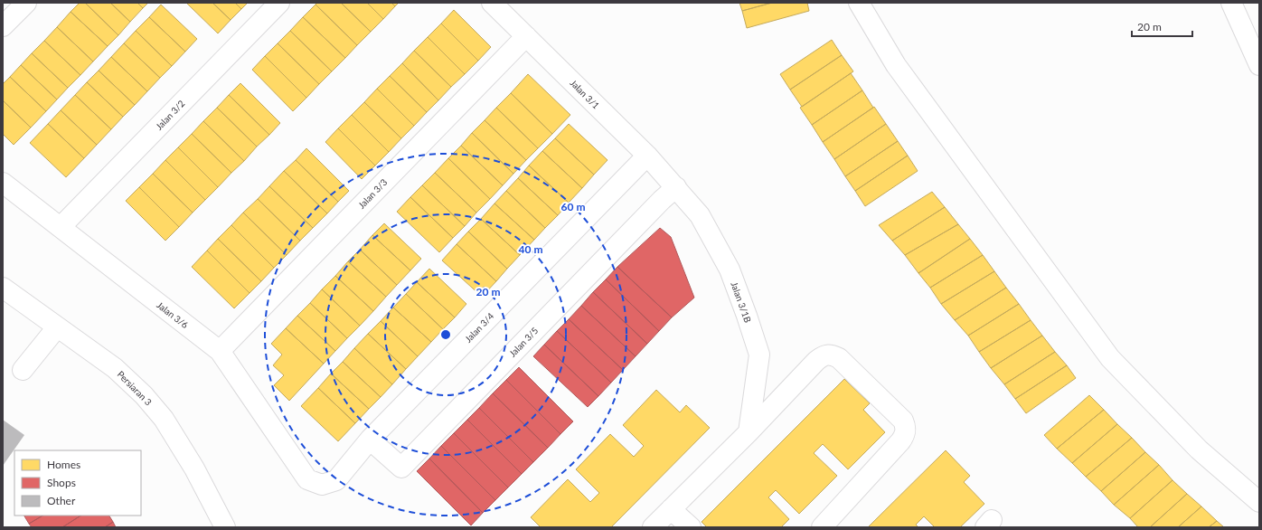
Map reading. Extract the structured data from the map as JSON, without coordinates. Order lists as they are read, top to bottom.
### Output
{
  "streets": {
    "street": [
      "Jalan 3/1",
      "Jalan 3/2",
      "Jalan 3/3",
      "Jalan 3/1B",
      "Jalan 3/6",
      "Jalan 3/4",
      "Jalan 3/5",
      "Persiaran 3"
    ]
  },
  "crossings": [
    ["Jalan 3/1", "Jalan 3/3"],
    ["Jalan 3/1", "Jalan 3/1B"],
    ["Jalan 3/1", "Jalan 3/4"],
    ["Jalan 3/1", "Jalan 3/5"],
    ["Jalan 3/2", "Jalan 3/6"],
    ["Jalan 3/3", "Jalan 3/6"],
    ["Jalan 3/1B", "Jalan 3/5"],
    ["Jalan 3/6", "Jalan 3/4"],
    ["Jalan 3/4", "Jalan 3/5"]
  ],
  "legend": ["Homes", "Shops", "Other"],
  "scale_bar": "20 m",
  "rings": ["60 m", "40 m", "20 m"]
}
